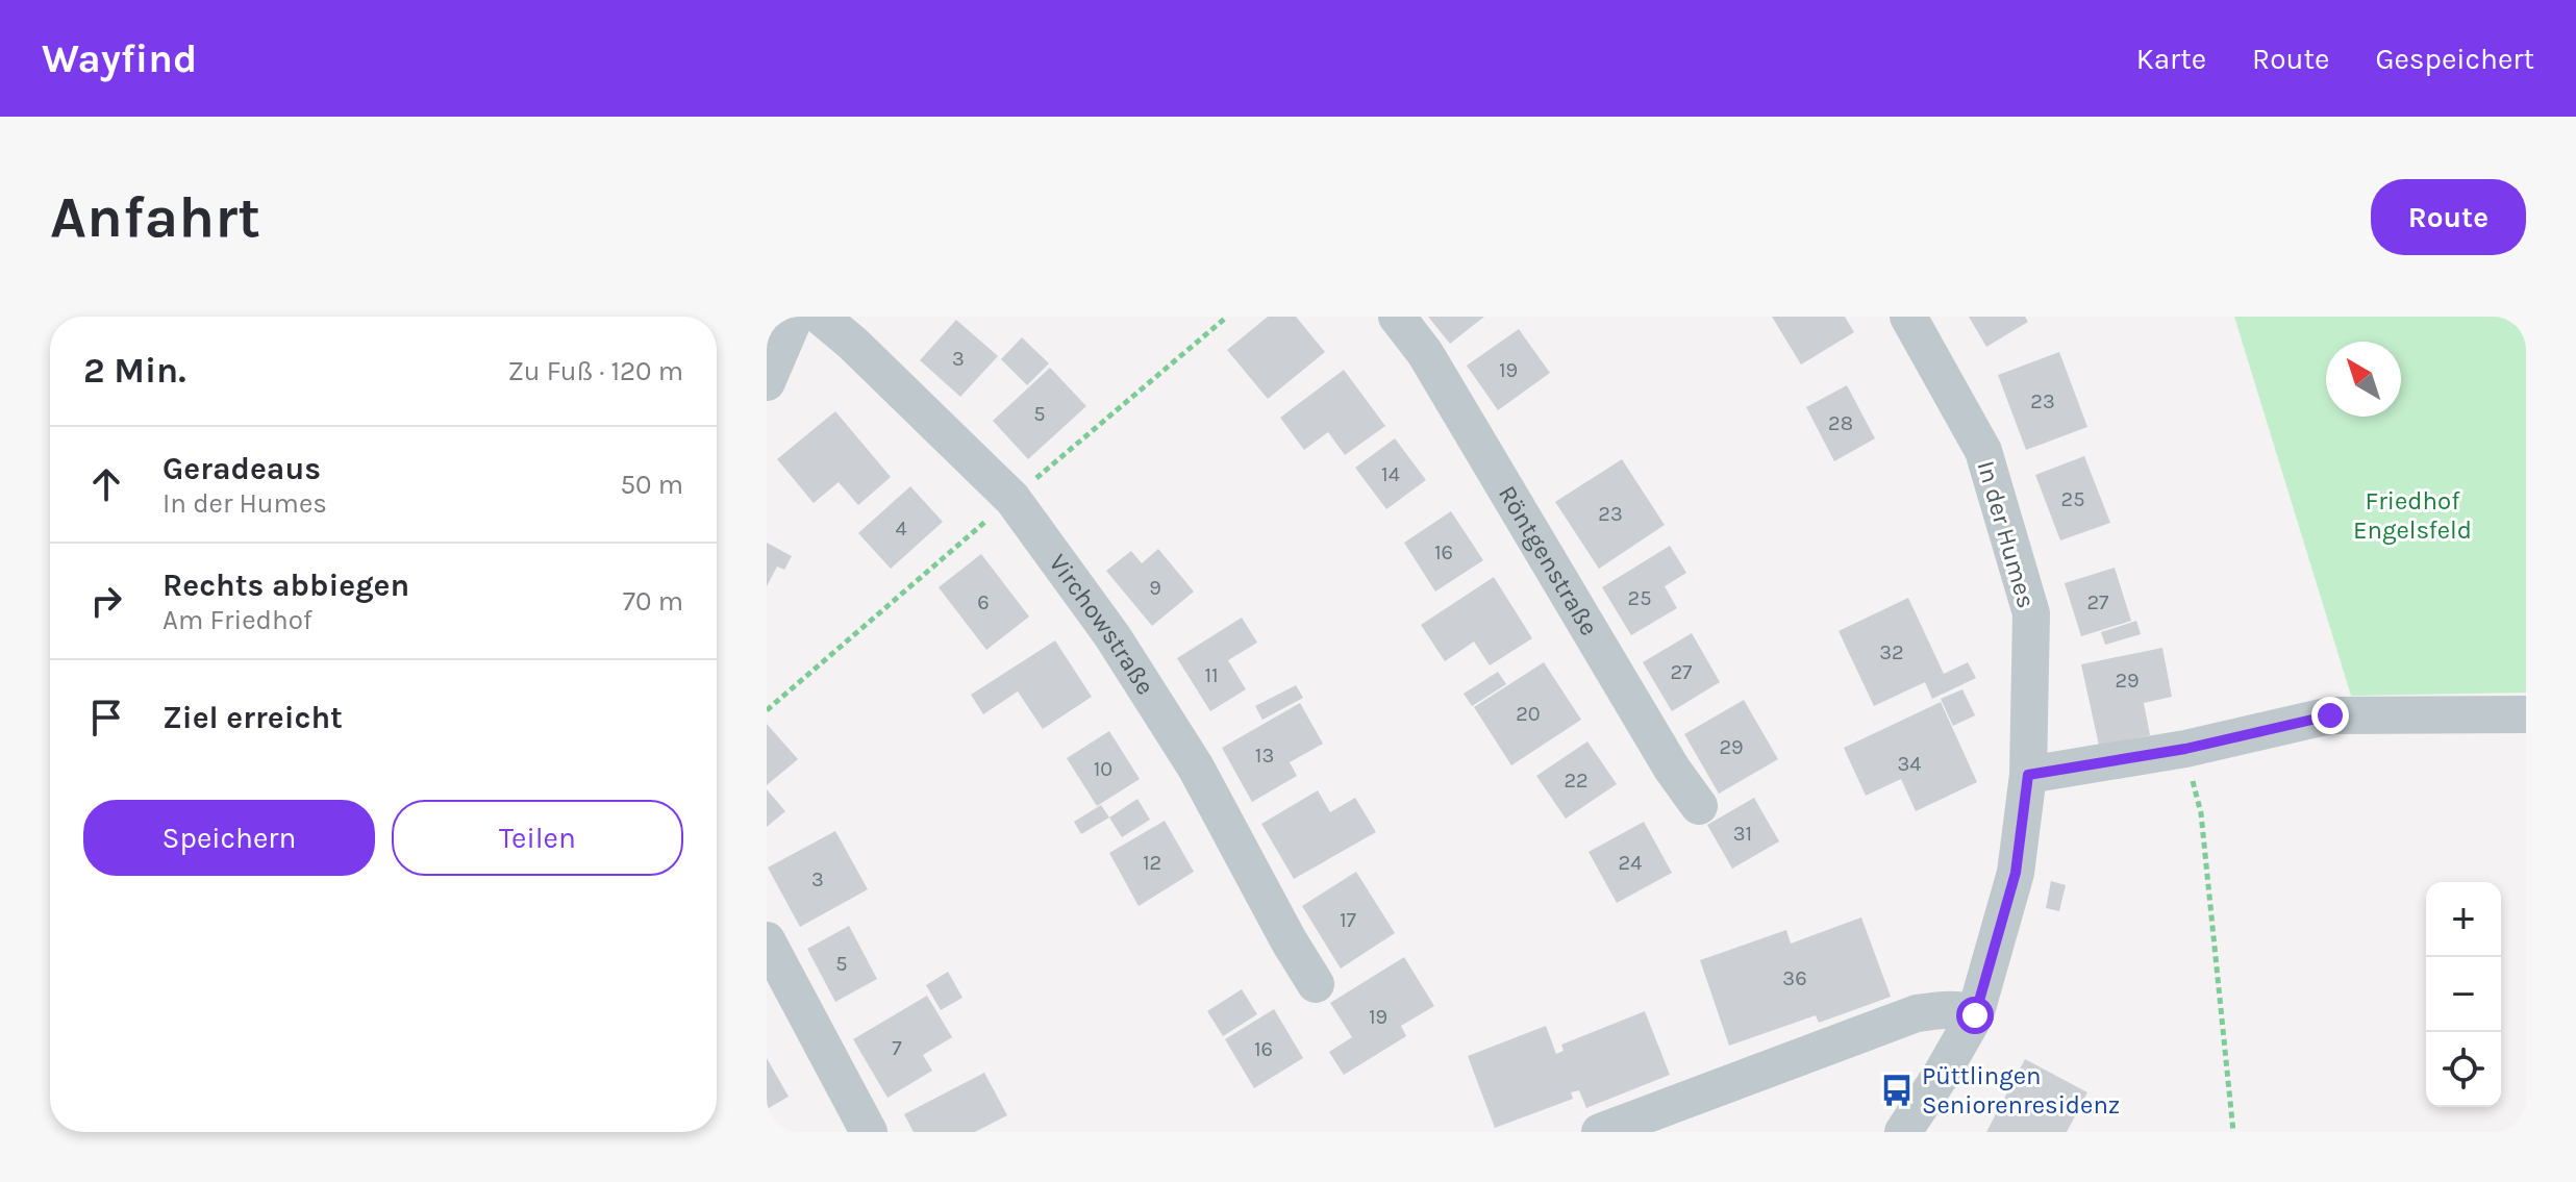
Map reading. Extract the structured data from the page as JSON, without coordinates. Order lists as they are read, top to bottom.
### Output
{
  "streets": {
    "street": ["In der Humes", "Röntgenstraße", "Virchowstraße"]
  },
  "parks": ["Friedhof Engelsfeld"],
  "places": {
    "bus stop": ["Püttlingen Seniorenresidenz"]
  },
  "house_numbers": [
    "3",
    "19",
    "23",
    "5",
    "28",
    "14",
    "25",
    "23",
    "4",
    "16",
    "9",
    "25",
    "6",
    "27",
    "32",
    "27",
    "11",
    "29",
    "20",
    "29",
    "13",
    "34",
    "10",
    "22",
    "31",
    "12",
    "24",
    "3",
    "17",
    "5",
    "36",
    "19",
    "7",
    "16"
  ],
  "north": "top left",
  "page": {
    "header": "Wayfind",
    "nav": ["Karte", "Route", "Gespeichert"],
    "buttons": [
      "Route",
      ["Speichern", "Teilen"]
    ],
    "title": "Anfahrt",
    "heading": ["2 Min.", "Zu Fuß · 120 m"],
    "list": [
      ["Geradeaus", "In der Humes", "50 m"],
      ["Rechts abbiegen", "Am Friedhof", "70 m"],
      "Ziel erreicht"
    ],
    "map_buttons": ["+", "−"]
  }
}
